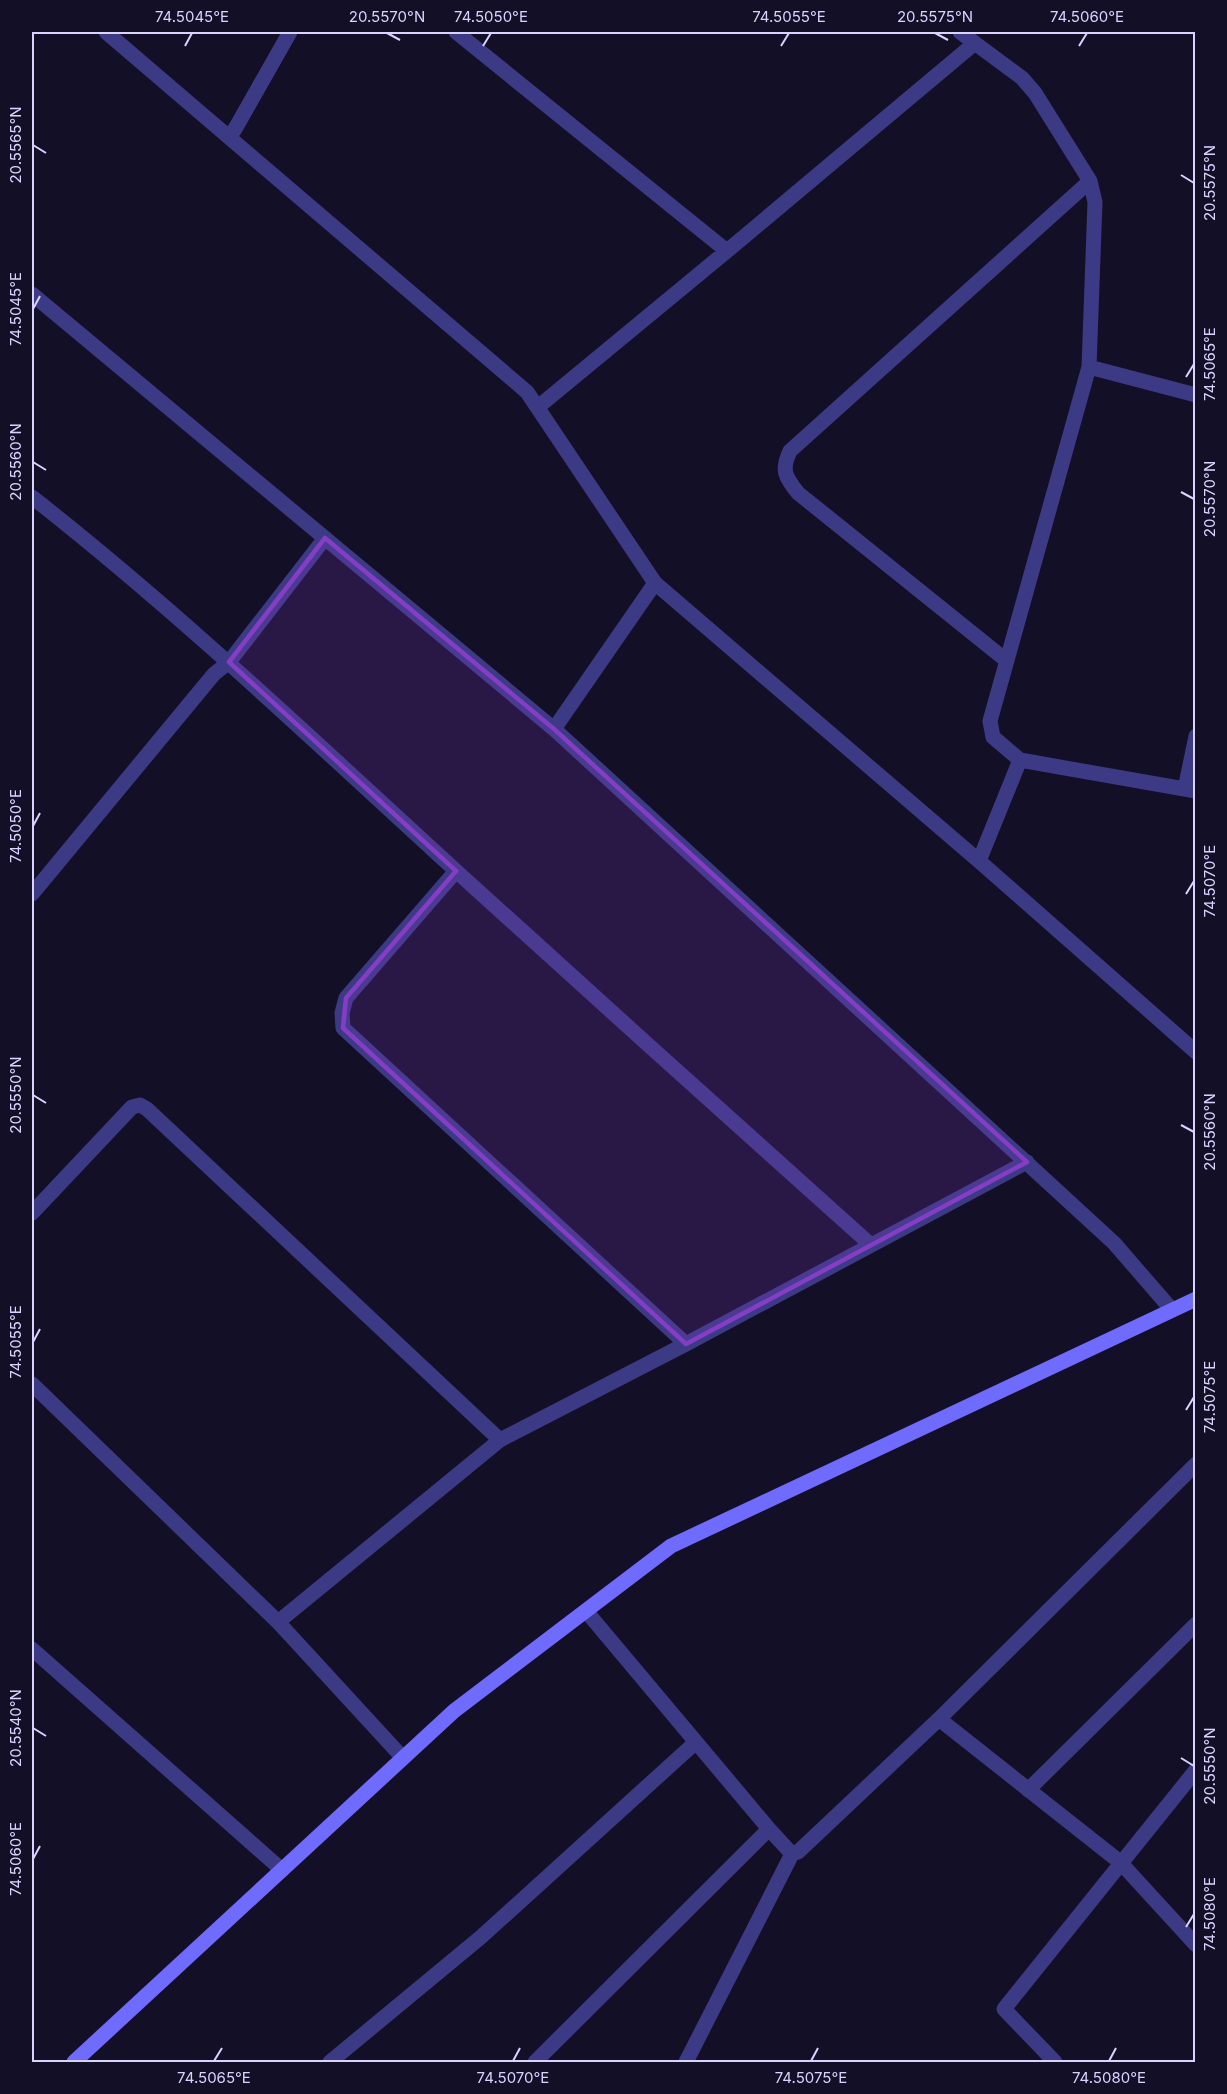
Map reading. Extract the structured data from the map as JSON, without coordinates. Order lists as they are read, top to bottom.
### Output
{
  "coordinates": [
    "74.5045°E",
    "20.5570°N",
    "74.5050°E",
    "74.5055°E",
    "20.5575°N",
    "74.5060°E",
    "20.5565°N",
    "74.5065°E",
    "20.5560°N",
    "74.5070°E",
    "20.5550°N",
    "74.5075°E",
    "20.5540°N",
    "74.5080°E"
  ]
}
